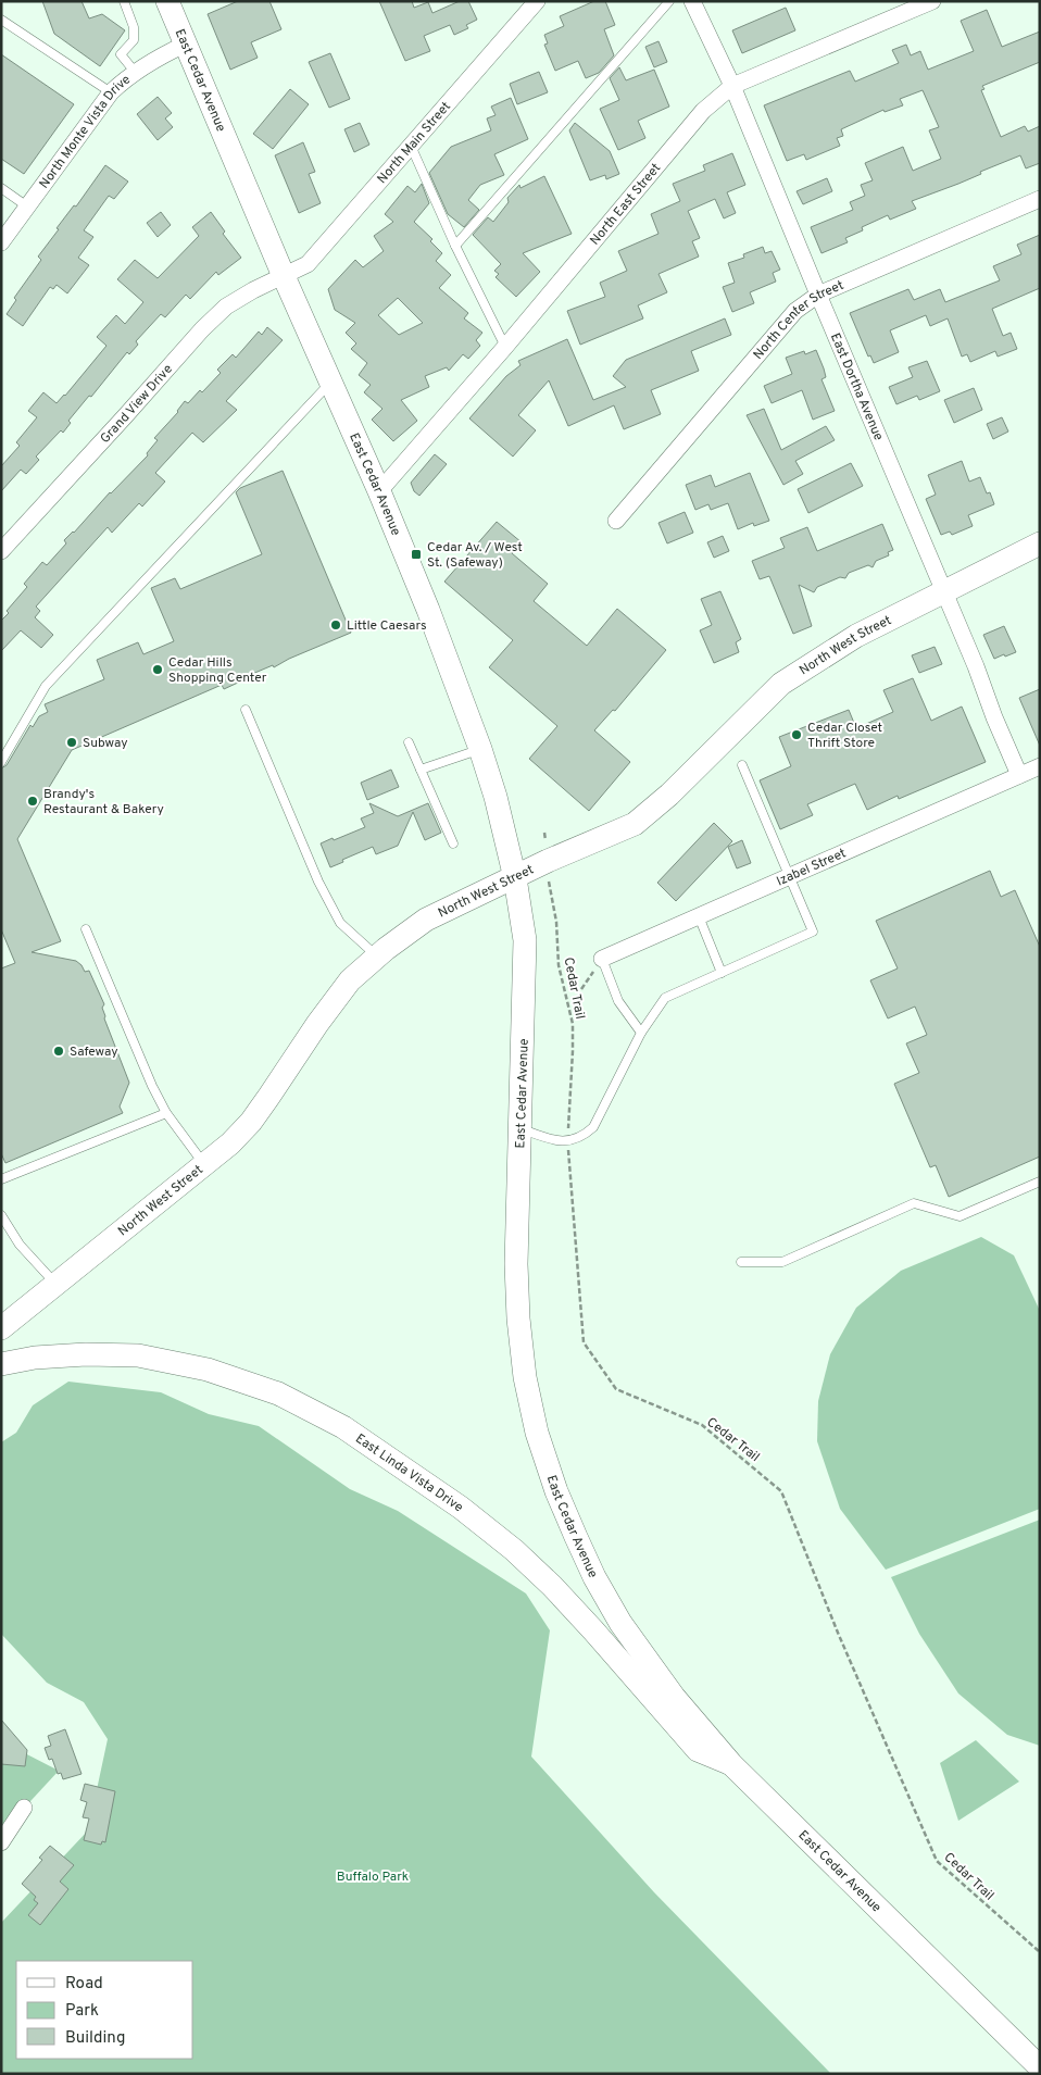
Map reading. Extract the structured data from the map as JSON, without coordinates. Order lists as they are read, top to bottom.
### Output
{
  "streets": {
    "main road": ["East Cedar Avenue", "North West Street", "East Linda Vista Drive"],
    "street": [
      "North Monte Vista Drive",
      "North Main Street",
      "North East Street",
      "North Center Street",
      "East Dortha Avenue",
      "Grand View Drive",
      "Izabel Street"
    ],
    "path": ["Cedar Trail"]
  },
  "crossings": [
    ["East Cedar Avenue", "North Monte Vista Drive"],
    ["East Cedar Avenue", "North Main Street"],
    ["East Cedar Avenue", "North East Street"],
    ["East Cedar Avenue", "Grand View Drive"],
    ["East Cedar Avenue", "North West Street"],
    ["East Cedar Avenue", "East Linda Vista Drive"],
    ["North Main Street", "Grand View Drive"],
    ["North East Street", "East Dortha Avenue"],
    ["North Center Street", "East Dortha Avenue"],
    ["East Dortha Avenue", "North West Street"],
    ["East Dortha Avenue", "Izabel Street"]
  ],
  "parks": ["Buffalo Park"],
  "places": {
    "transit": ["Cedar Av. / West St. (Safeway)"],
    "other": [
      "Little Caesars",
      "Cedar Hills Shopping Center",
      "Cedar Closet Thrift Store",
      "Subway",
      "Brandy's Restaurant & Bakery",
      "Safeway"
    ]
  },
  "legend": ["Road", "Park", "Building"]
}
